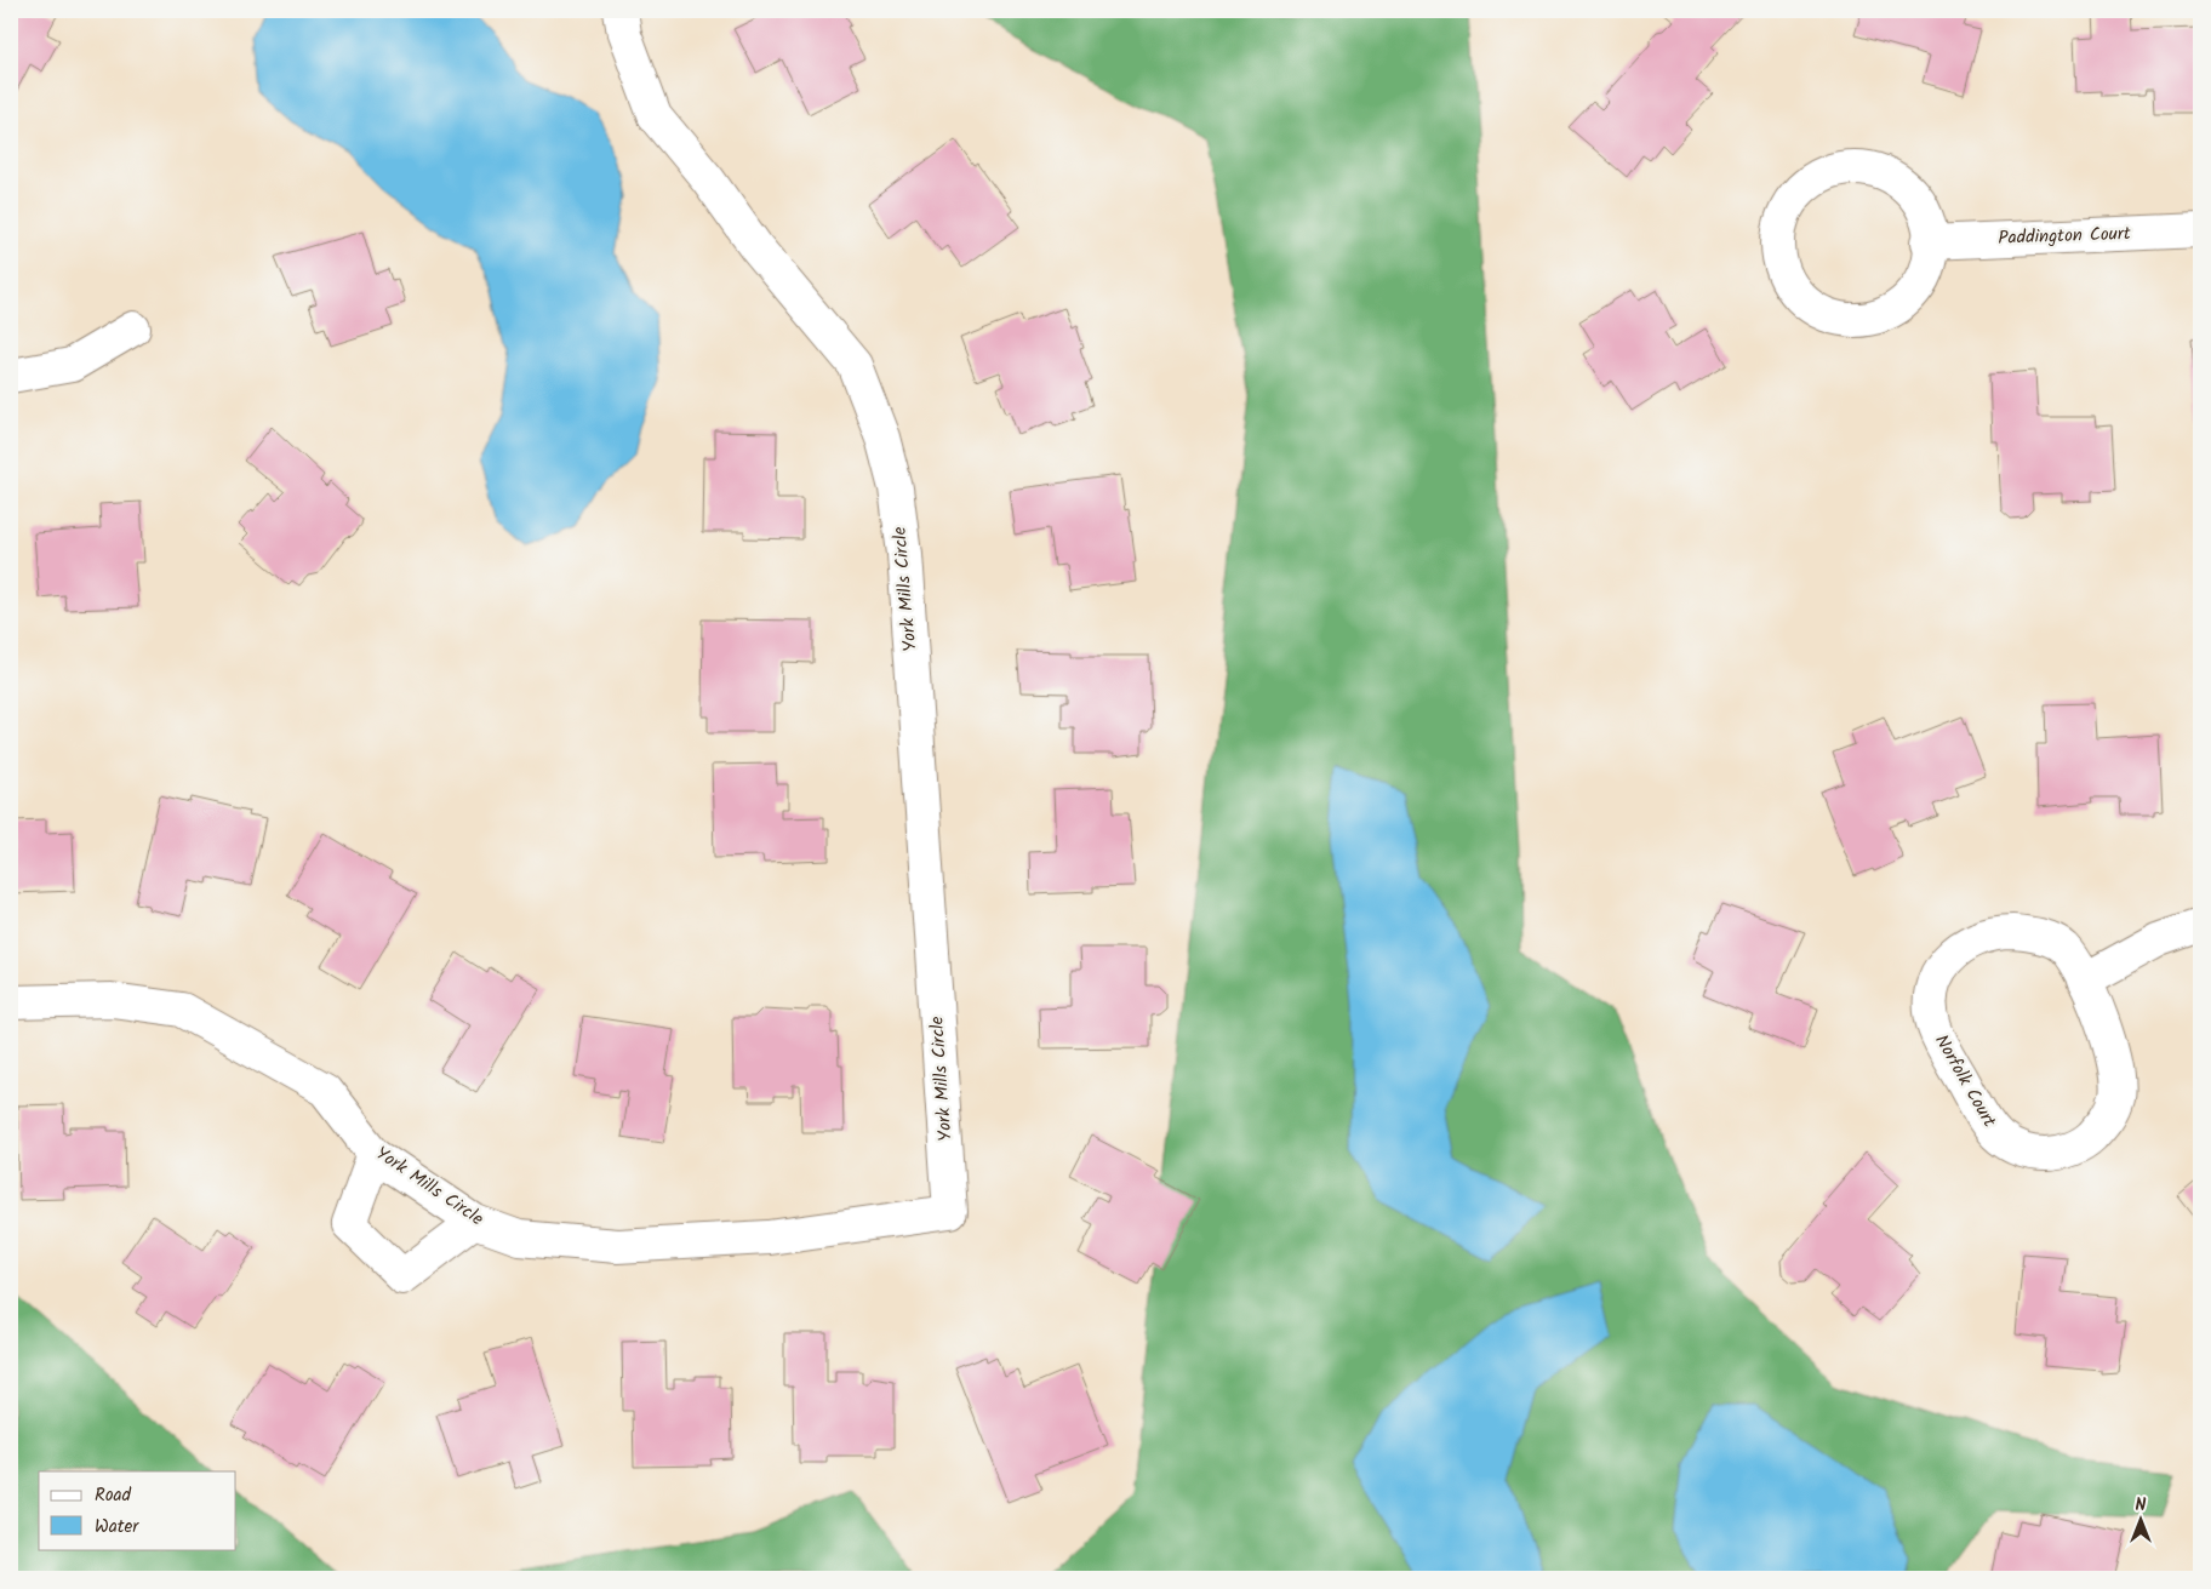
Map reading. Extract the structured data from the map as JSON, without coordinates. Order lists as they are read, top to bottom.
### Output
{
  "streets": {
    "street": ["Paddington Court", "York Mills Circle", "Norfolk Court"]
  },
  "legend": ["Road", "Water"],
  "north": "top"
}
